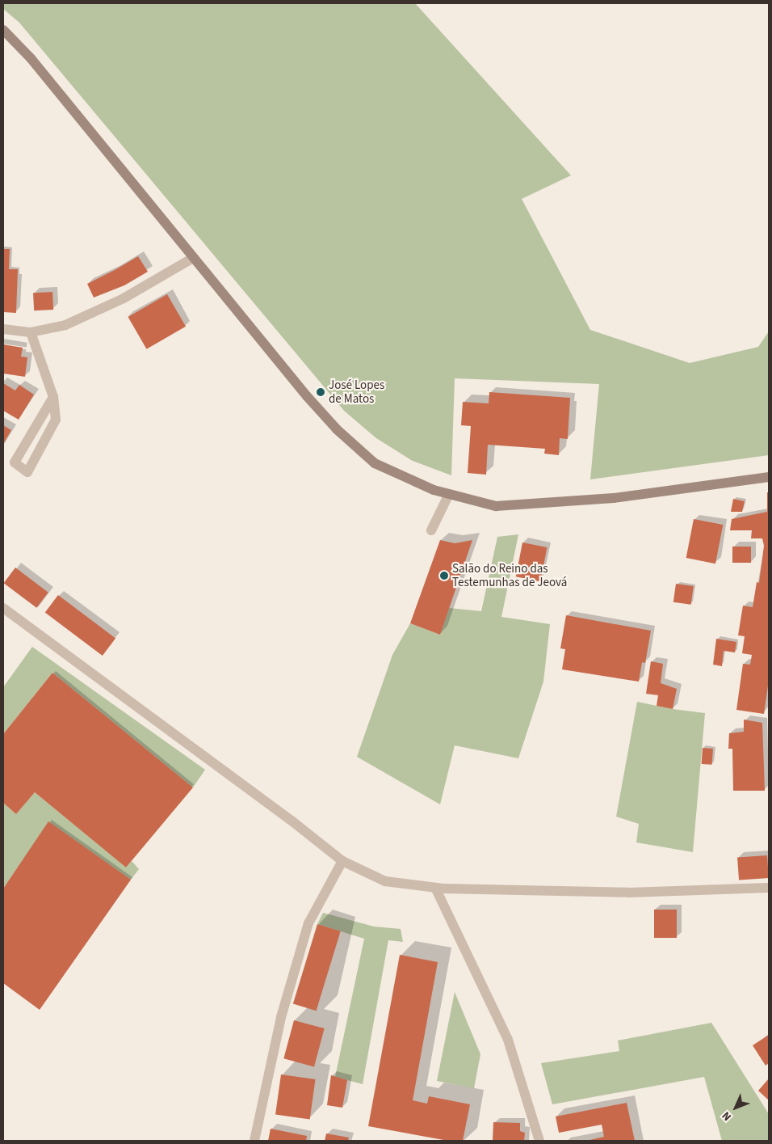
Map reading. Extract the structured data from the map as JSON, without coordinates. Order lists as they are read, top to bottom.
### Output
{
  "places": ["José Lopes de Matos", "Salão do Reino das Testemunhas de Jeová"],
  "north": "bottom left"
}
